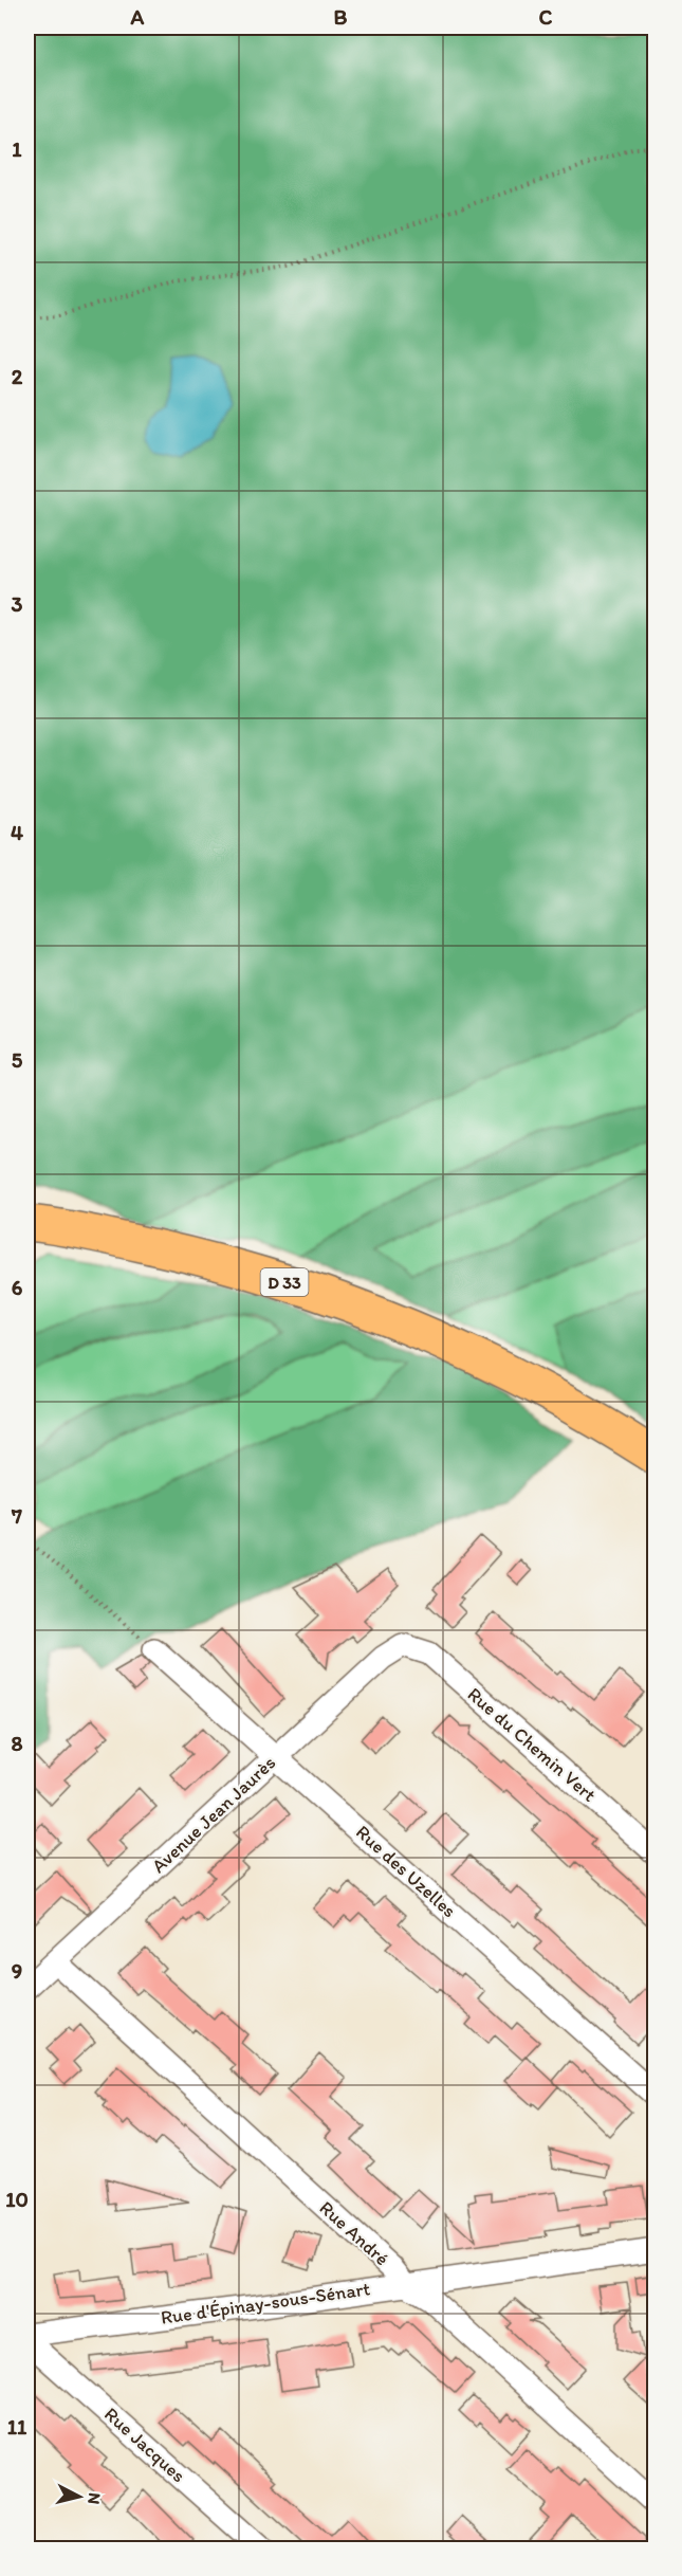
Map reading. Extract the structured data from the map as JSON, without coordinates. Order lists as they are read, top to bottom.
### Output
{
  "streets": {
    "main road": ["D 33"],
    "street": [
      "Rue du Chemin Vert",
      "Avenue Jean Jaurès",
      "Rue des Uzelles",
      "Rue André",
      "Rue d'Épinay-sous-Sénart",
      "Rue Jacques"
    ]
  },
  "crossings": [
    ["Rue du Chemin Vert", "Avenue Jean Jaurès"],
    ["Avenue Jean Jaurès", "Rue des Uzelles"],
    ["Avenue Jean Jaurès", "Rue André"],
    ["Rue André", "Rue d'Épinay-sous-Sénart"]
  ],
  "north": "right",
  "grid": {
    "columns": ["A", "B", "C"],
    "rows": [
      "1",
      "2",
      "3",
      "4",
      "5",
      "6",
      "7",
      "8",
      "9",
      "10",
      "11"
    ]
  }
}
